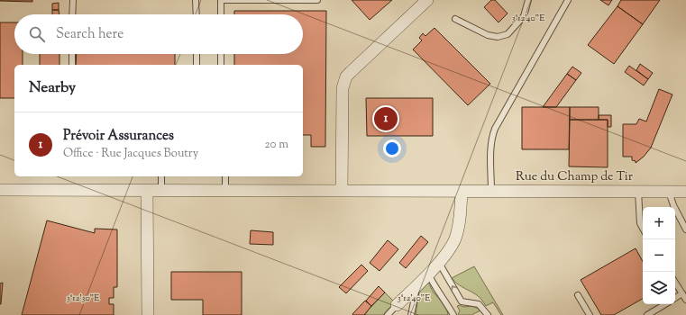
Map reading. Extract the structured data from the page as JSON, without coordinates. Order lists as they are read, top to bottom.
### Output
{
  "streets": {
    "street": ["Rue du Champ de Tir"]
  },
  "page": {
    "search": "Search here",
    "heading": "Nearby",
    "pins": "1",
    "list": [
      {
        "mark": "1",
        "name": "Prévoir Assurances",
        "note": "Office · Rue Jacques Boutry",
        "value": "20 m"
      }
    ],
    "map_buttons": ["+", "−"]
  },
  "coordinates": ["3°12'40\"E", "3°12'30\"E"]
}
